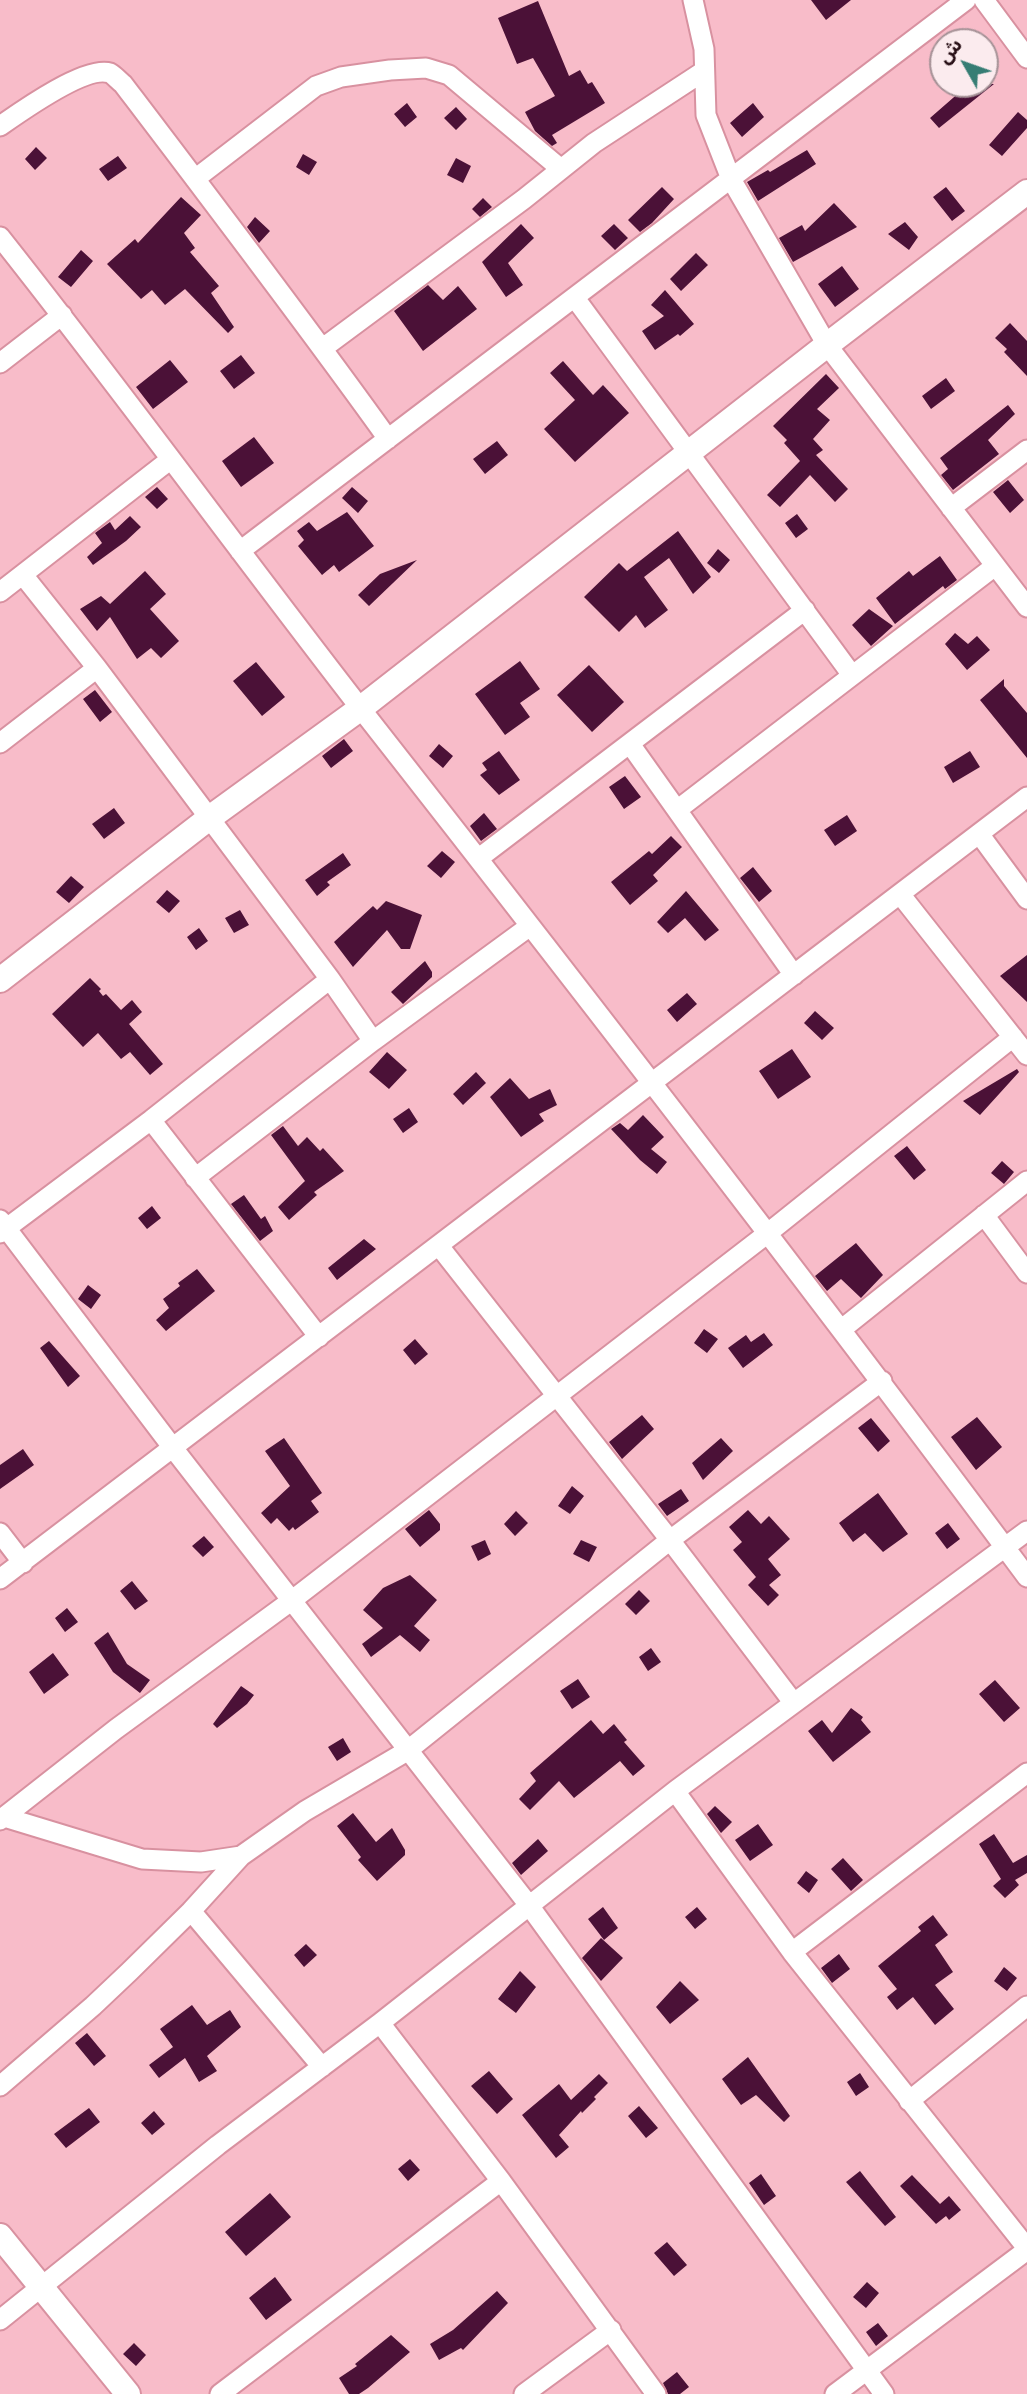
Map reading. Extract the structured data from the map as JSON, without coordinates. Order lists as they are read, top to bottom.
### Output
{
  "north": "top left"
}
